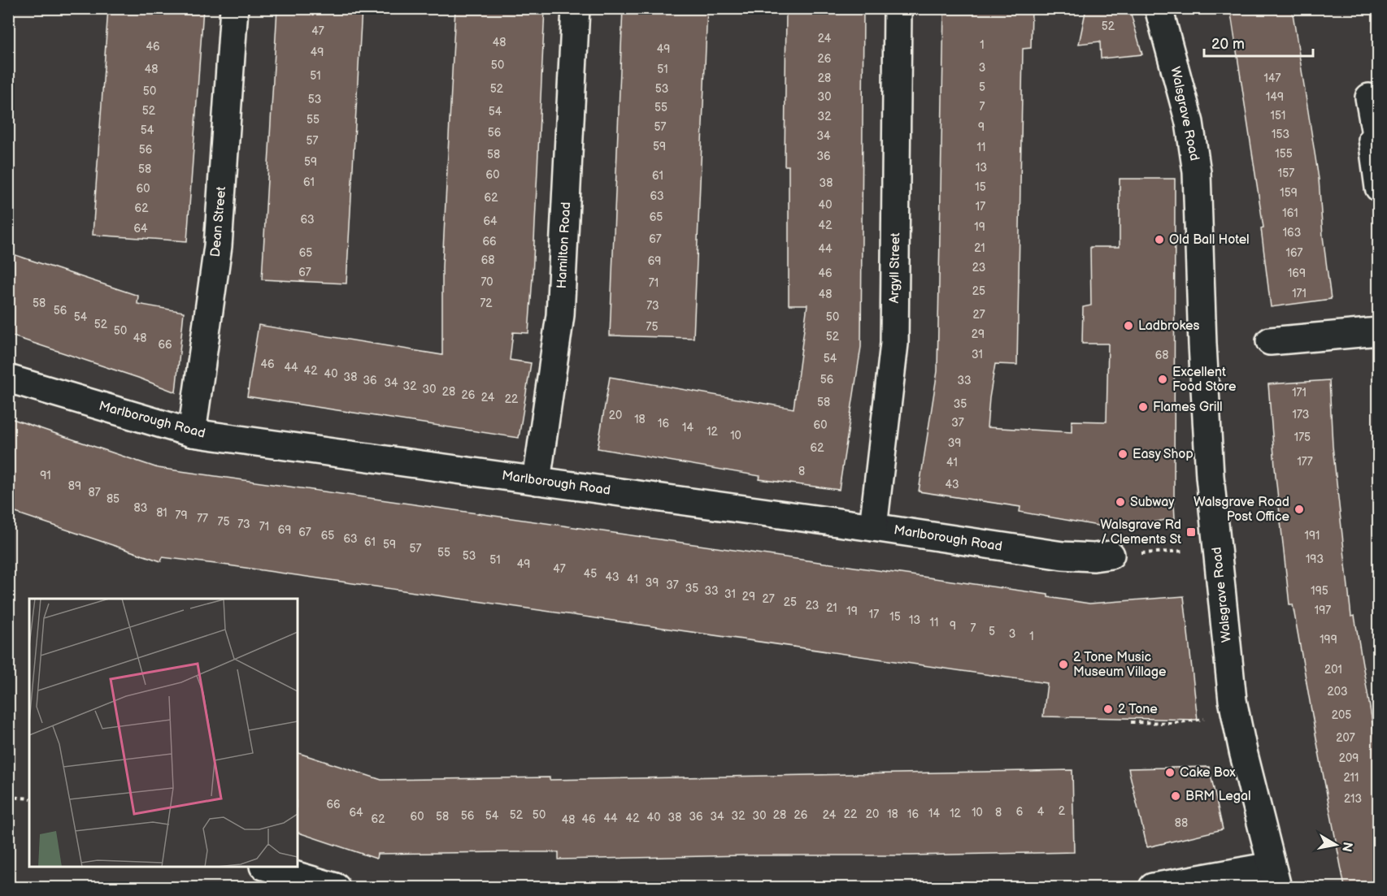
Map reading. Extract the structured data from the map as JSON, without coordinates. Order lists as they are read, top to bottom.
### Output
{
  "streets": {
    "main road": [
      "Walsgrave Road",
      "Dean Street",
      "Hamilton Road",
      "Argyll Street",
      "Marlborough Road"
    ]
  },
  "crossings": [
    ["Dean Street", "Marlborough Road"],
    ["Hamilton Road", "Marlborough Road"],
    ["Argyll Street", "Marlborough Road"]
  ],
  "places": {
    "other": [
      "Old Ball Hotel",
      "Ladbrokes",
      "Excellent Food Store",
      "Flames Grill",
      "Easy Shop",
      "Subway",
      "Walsgrave Road Post Office",
      "2 Tone Music Museum Village",
      "2 Tone",
      "Cake Box",
      "BRM Legal"
    ],
    "transit": ["Walsgrave Rd / Clements St"]
  },
  "house_numbers": [
    "52",
    "47",
    "24",
    "48",
    "1",
    "46",
    "49",
    "49",
    "26",
    "50",
    "3",
    "48",
    "51",
    "51",
    "28",
    "147",
    "5",
    "52",
    "53",
    "50",
    "30",
    "149",
    "53",
    "7",
    "55",
    "52",
    "54",
    "151",
    "32",
    "55",
    "57",
    "9",
    "54",
    "56",
    "153",
    "34",
    "57",
    "59",
    "11",
    "56",
    "155",
    "58",
    "36",
    "59",
    "13",
    "58",
    "157",
    "60",
    "61",
    "61",
    "38",
    "15",
    "60",
    "159",
    "63",
    "62",
    "40",
    "17",
    "62",
    "161",
    "65",
    "63",
    "64",
    "42",
    "19",
    "64",
    "163",
    "67",
    "66",
    "21",
    "44",
    "65",
    "167",
    "68",
    "69",
    "23",
    "67",
    "46",
    "169",
    "70",
    "71",
    "25",
    "171",
    "48",
    "58",
    "72",
    "73",
    "56",
    "27",
    "54",
    "50",
    "52",
    "75",
    "50",
    "29",
    "52",
    "48",
    "66",
    "31",
    "68",
    "54",
    "46",
    "44",
    "42",
    "40",
    "38",
    "56",
    "36",
    "33",
    "34",
    "32",
    "30",
    "28",
    "171",
    "26",
    "24",
    "22",
    "58",
    "35",
    "173",
    "20",
    "18",
    "37",
    "16",
    "60",
    "14",
    "12",
    "10",
    "175",
    "39",
    "62",
    "177",
    "41",
    "8",
    "91",
    "43",
    "89",
    "87",
    "85",
    "83",
    "81",
    "79",
    "77",
    "75",
    "73",
    "71",
    "69",
    "67",
    "65",
    "191",
    "63",
    "61",
    "59",
    "57",
    "55",
    "53",
    "193",
    "51",
    "49",
    "47",
    "45",
    "43",
    "41",
    "39",
    "37",
    "35",
    "33",
    "195",
    "31",
    "29",
    "27",
    "25",
    "23",
    "21",
    "197",
    "19",
    "17",
    "15",
    "13",
    "11",
    "9",
    "7",
    "5",
    "3",
    "1",
    "199",
    "201",
    "203",
    "205",
    "207",
    "209",
    "211",
    "213",
    "66",
    "2",
    "6",
    "4",
    "64",
    "10",
    "8",
    "14",
    "12",
    "22",
    "20",
    "18",
    "16",
    "52",
    "50",
    "28",
    "26",
    "24",
    "56",
    "54",
    "32",
    "30",
    "60",
    "58",
    "36",
    "34",
    "40",
    "38",
    "44",
    "42",
    "62",
    "46",
    "48",
    "88"
  ],
  "scale_bar": "20 m",
  "north": "right"
}
